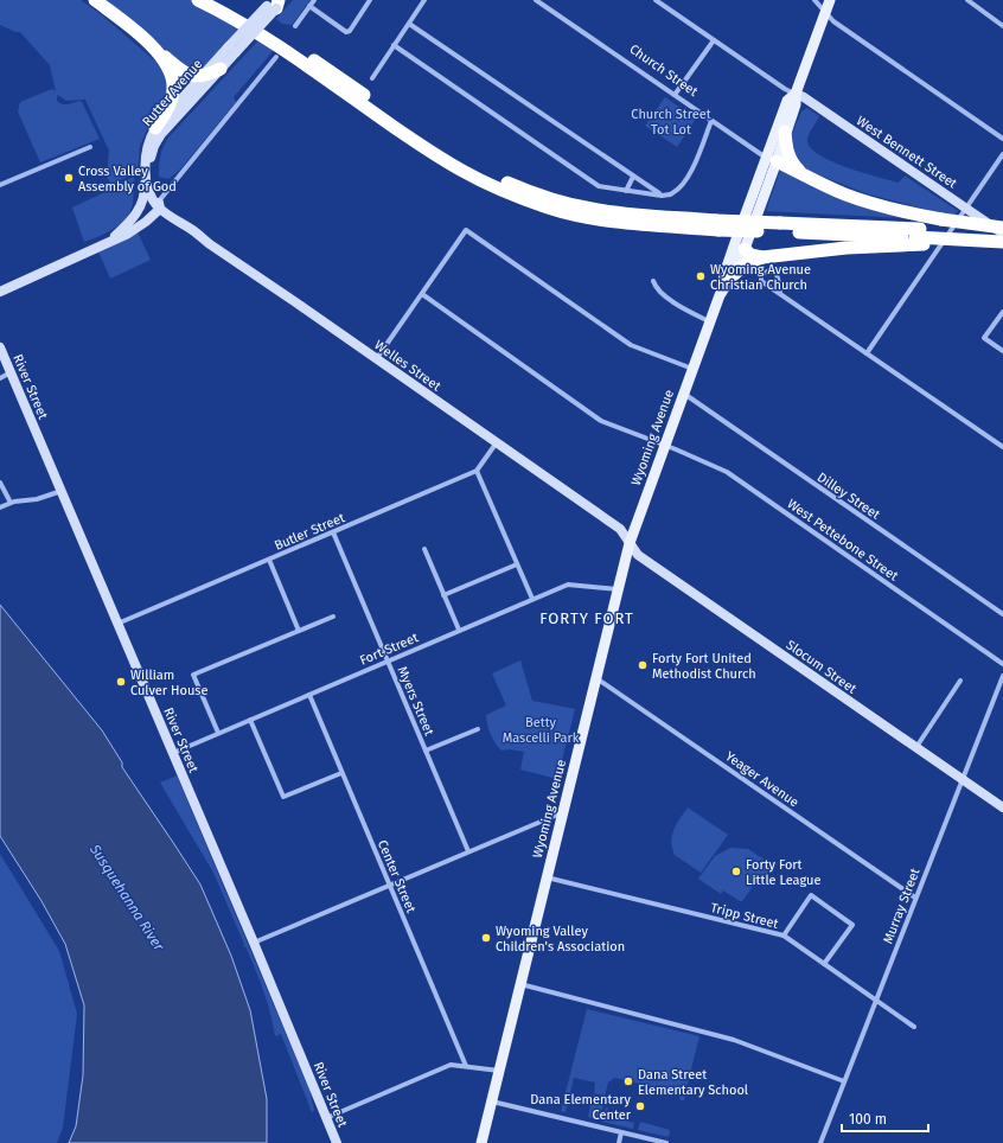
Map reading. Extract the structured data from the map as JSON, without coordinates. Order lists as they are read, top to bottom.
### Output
{
  "streets": {
    "main road": ["Wyoming Avenue"],
    "street": [
      "Church Street",
      "Rutter Avenue",
      "West Bennett Street",
      "Welles Street",
      "River Street",
      "Dilley Street",
      "Butler Street",
      "West Pettebone Street",
      "Fort Street",
      "Slocum Street",
      "Myers Street",
      "Yeager Avenue",
      "Center Street",
      "Murray Street",
      "Tripp Street"
    ]
  },
  "crossings": [
    ["Church Street", "Wyoming Avenue"],
    ["Rutter Avenue", "Welles Street"],
    ["West Bennett Street", "Wyoming Avenue"],
    ["Welles Street", "Wyoming Avenue"],
    ["Welles Street", "Slocum Street"],
    ["River Street", "Butler Street"],
    ["River Street", "Fort Street"],
    ["Wyoming Avenue", "Dilley Street"],
    ["Wyoming Avenue", "West Pettebone Street"],
    ["Wyoming Avenue", "Fort Street"],
    ["Wyoming Avenue", "Slocum Street"],
    ["Wyoming Avenue", "Yeager Avenue"],
    ["Wyoming Avenue", "Tripp Street"],
    ["Butler Street", "Myers Street"],
    ["Fort Street", "Myers Street"],
    ["Fort Street", "Center Street"],
    ["Slocum Street", "Murray Street"],
    ["Yeager Avenue", "Murray Street"],
    ["Murray Street", "Tripp Street"]
  ],
  "districts": ["FORTY FORT"],
  "water": ["Susquehanna River"],
  "parks": ["Church Street Tot Lot", "Betty Mascelli Park"],
  "places": [
    "Cross Valley Assembly of God",
    "Wyoming Avenue Christian Church",
    "Forty Fort United Methodist Church",
    "William Culver House",
    "Forty Fort Little League",
    "Wyoming Valley Children's Association",
    "Dana Street Elementary School",
    "Dana Elementary Center"
  ],
  "scale_bar": "100 m"
}
